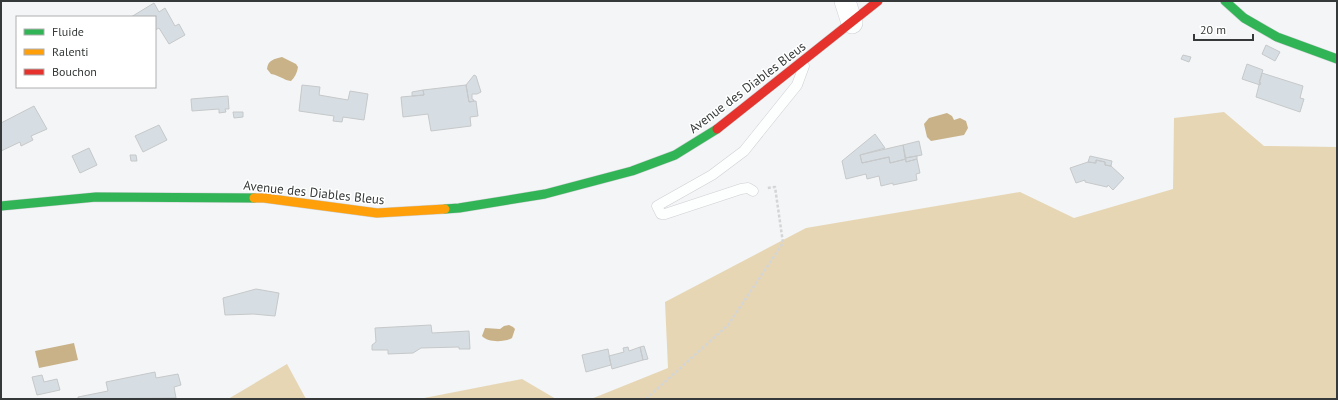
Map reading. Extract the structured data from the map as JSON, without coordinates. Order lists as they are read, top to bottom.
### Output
{
  "streets": {
    "main road": ["Avenue des Diables Bleus"]
  },
  "legend": ["Fluide", "Ralenti", "Bouchon"],
  "scale_bar": "20 m"
}
